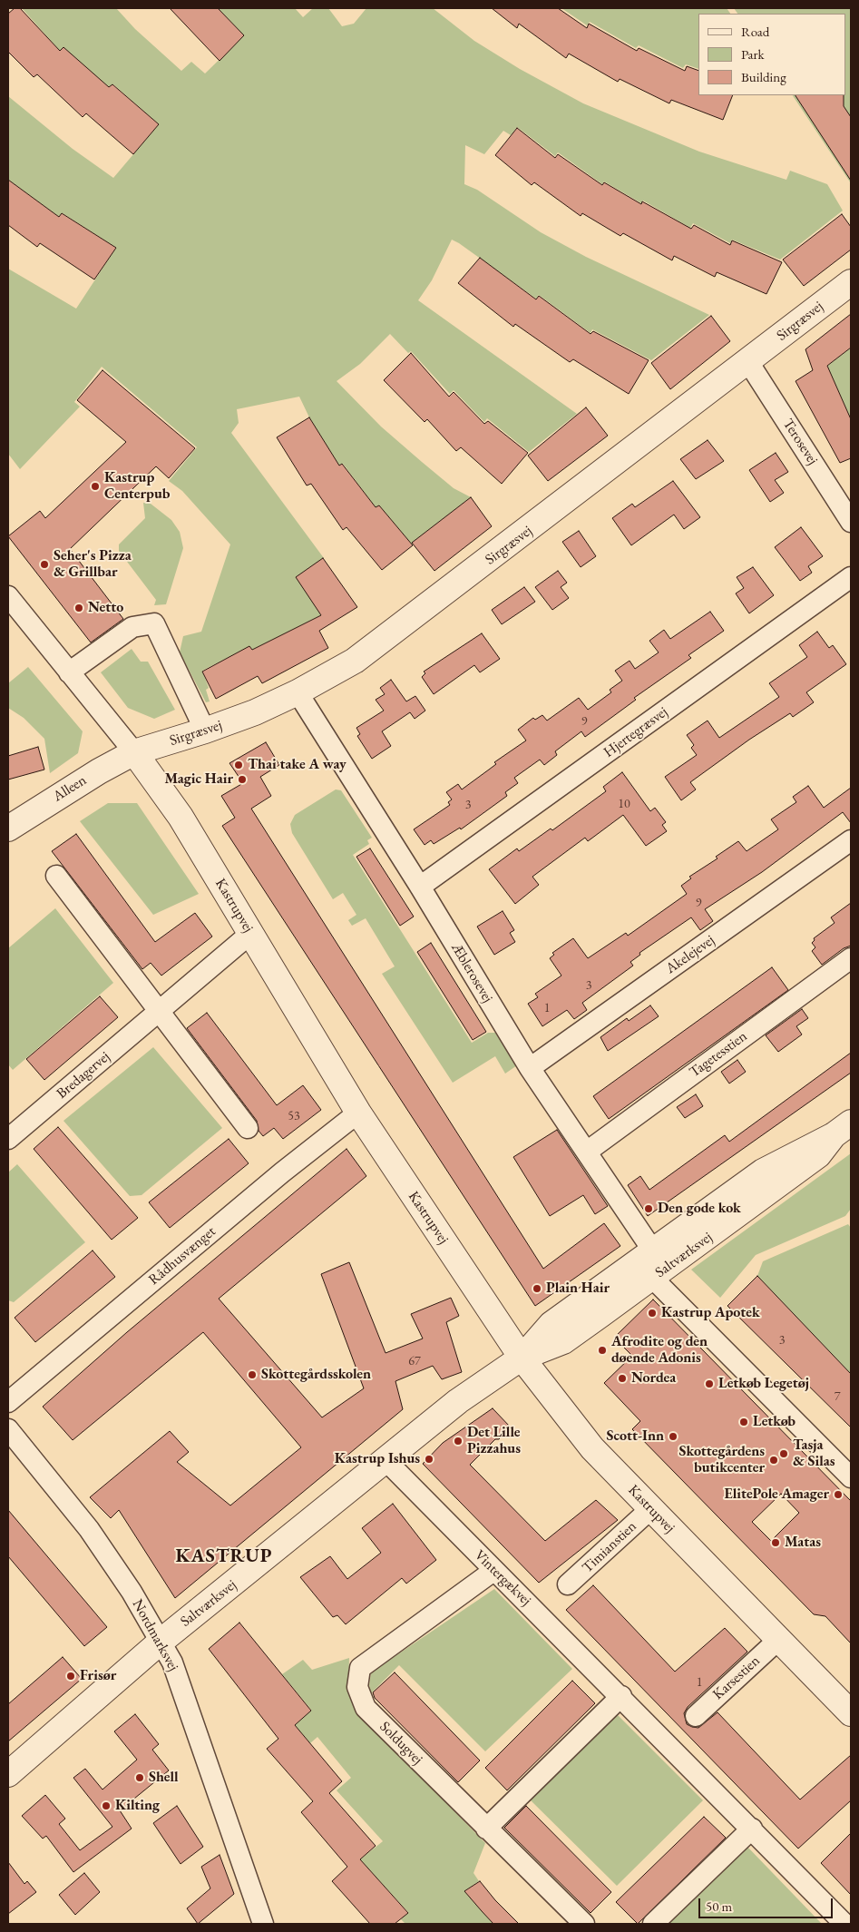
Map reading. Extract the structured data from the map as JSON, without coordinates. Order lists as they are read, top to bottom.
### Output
{
  "streets": {
    "street": [
      "Sirgræsvej",
      "Terosevej",
      "Hjertegræsvej",
      "Alleen",
      "Kastrupvej",
      "Akelejevej",
      "Æblerosevej",
      "Tagetesstien",
      "Bredagervej",
      "Saltværksvej",
      "Rådhusvænget",
      "Timianstien",
      "Vintergækvej",
      "Nordmarksvej",
      "Karsestien",
      "Soldugvej"
    ]
  },
  "crossings": [
    ["Sirgræsvej", "Terosevej"],
    ["Sirgræsvej", "Alleen"],
    ["Sirgræsvej", "Kastrupvej"],
    ["Sirgræsvej", "Æblerosevej"],
    ["Hjertegræsvej", "Æblerosevej"],
    ["Alleen", "Kastrupvej"],
    ["Kastrupvej", "Bredagervej"],
    ["Kastrupvej", "Saltværksvej"],
    ["Kastrupvej", "Rådhusvænget"],
    ["Kastrupvej", "Timianstien"],
    ["Kastrupvej", "Karsestien"],
    ["Akelejevej", "Æblerosevej"],
    ["Æblerosevej", "Tagetesstien"],
    ["Æblerosevej", "Saltværksvej"],
    ["Saltværksvej", "Vintergækvej"],
    ["Saltværksvej", "Nordmarksvej"],
    ["Vintergækvej", "Soldugvej"]
  ],
  "districts": ["KASTRUP"],
  "places": [
    "Kastrup Centerpub",
    "Seher's Pizza & Grillbar",
    "Netto",
    "Thai take A way",
    "Magic Hair",
    "Den gode kok",
    "Plain Hair",
    "Kastrup Apotek",
    "Afrodite og den døende Adonis",
    "Skottegårdsskolen",
    "Nordea",
    "Letkøb Legetøj",
    "Letkøb",
    "Scott-Inn",
    "Det Lille Pizzahus",
    "Tasja & Silas",
    "Kastrup Ishus",
    "Skottegårdens butikcenter",
    "ElitePole Amager",
    "Matas",
    "Frisør",
    "Shell",
    "Kilting"
  ],
  "house_numbers": [
    "9",
    "10",
    "3",
    "9",
    "3",
    "1",
    "53",
    "3",
    "67",
    "7",
    "1"
  ],
  "legend": ["Road", "Park", "Building"],
  "scale_bar": "50 m"
}
